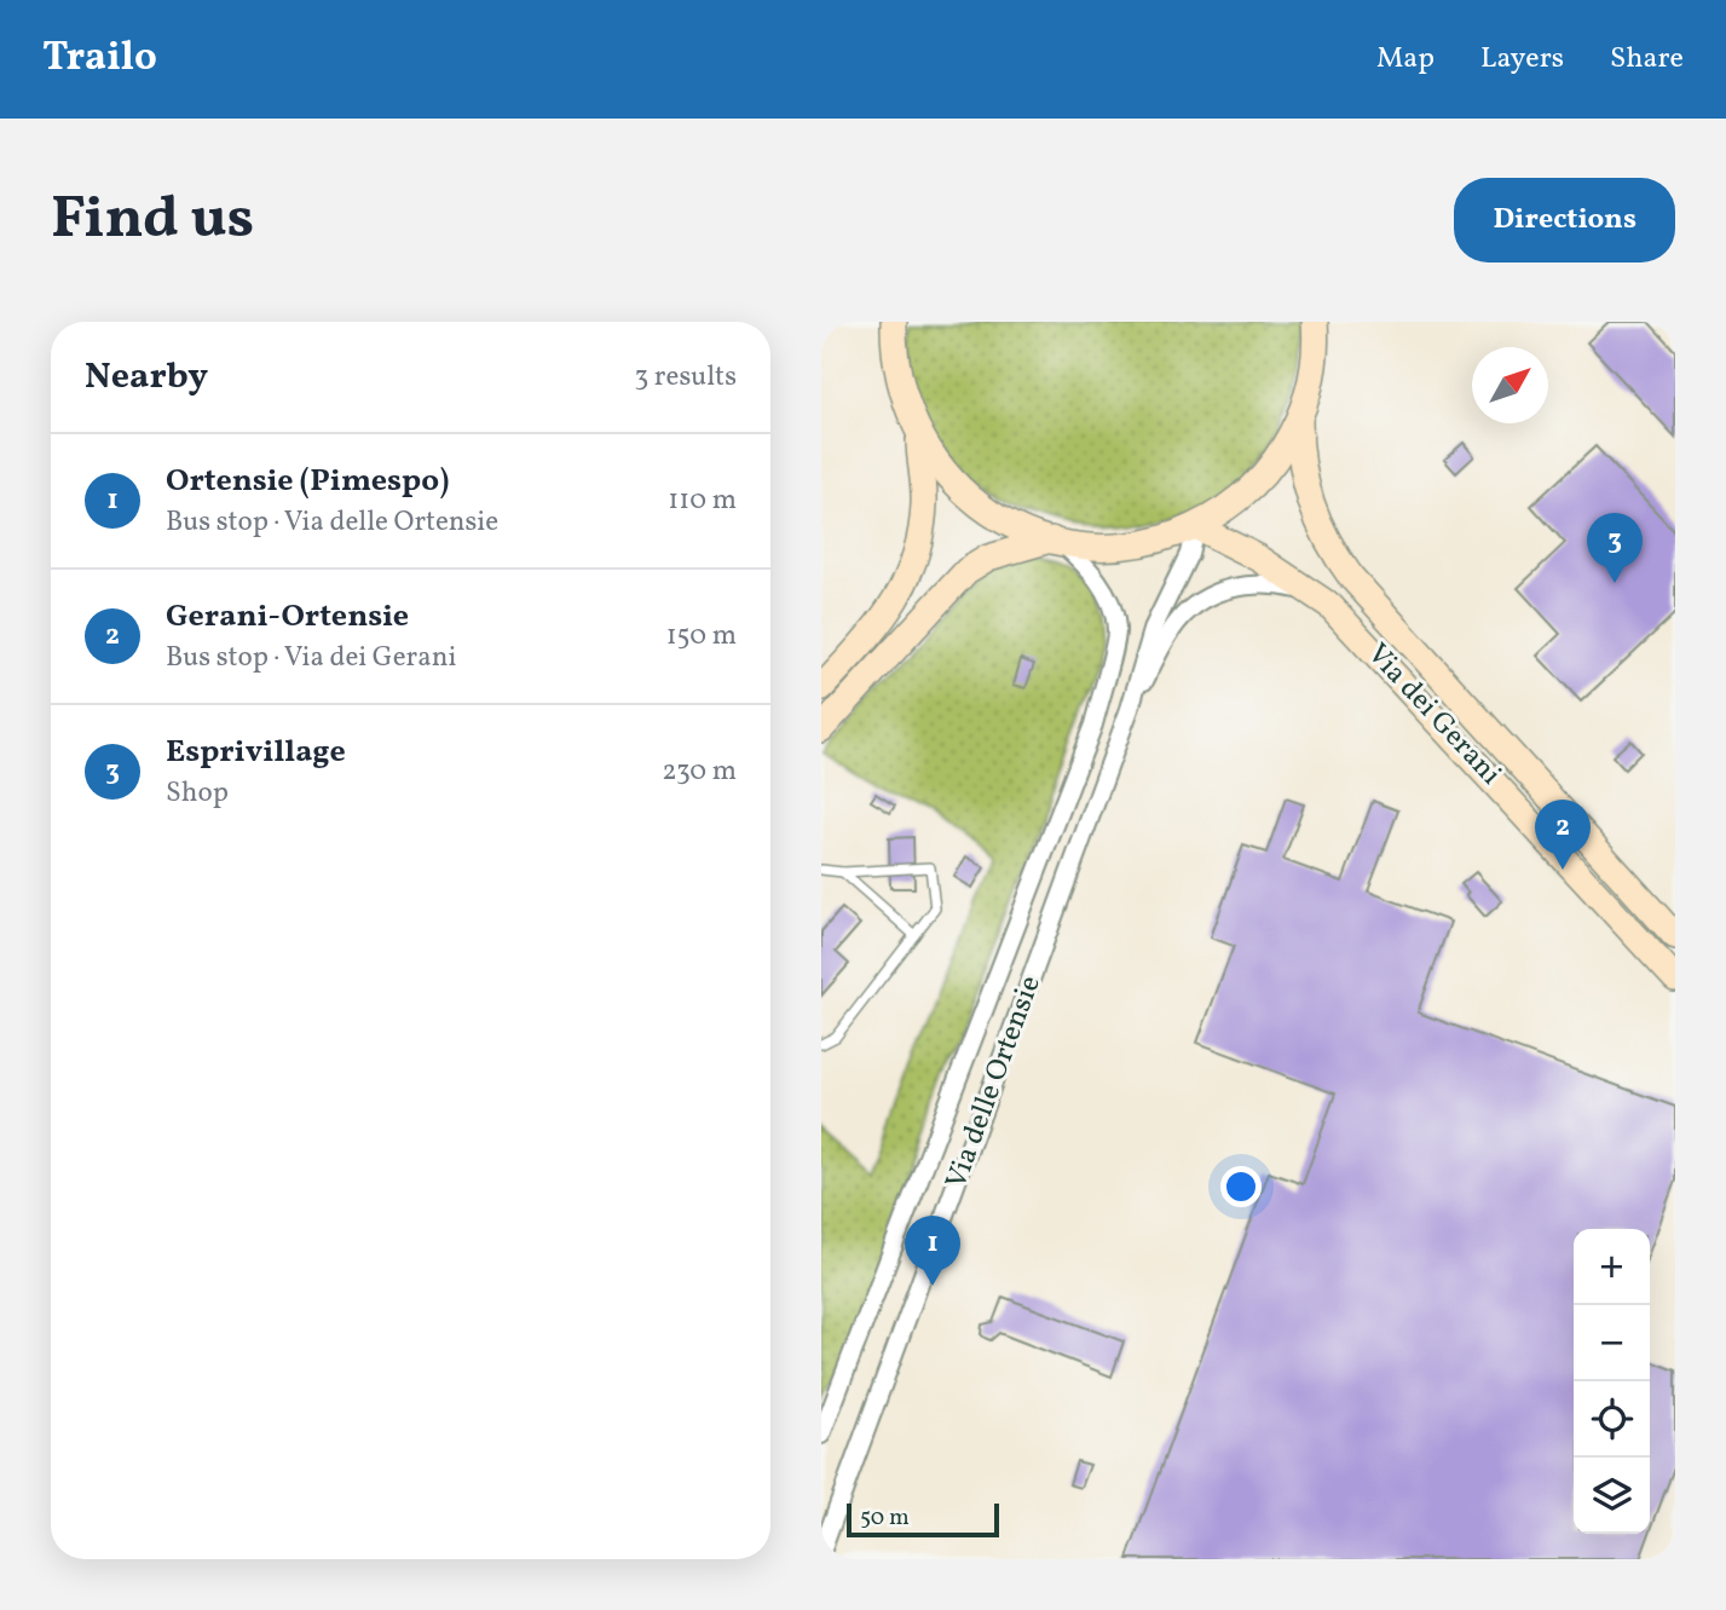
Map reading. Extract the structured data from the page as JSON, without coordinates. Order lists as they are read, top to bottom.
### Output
{
  "streets": {
    "street": ["Via dei Gerani", "Via delle Ortensie"]
  },
  "scale_bar": "50 m",
  "north": "top right",
  "page": {
    "header": "Trailo",
    "nav": ["Map", "Layers", "Share"],
    "buttons": "Directions",
    "title": "Find us",
    "heading": ["Nearby", "3 results"],
    "list": [
      {
        "mark": "1",
        "name": "Ortensie (Pimespo)",
        "note": "Bus stop · Via delle Ortensie",
        "value": "110 m"
      },
      {
        "mark": "2",
        "name": "Gerani-Ortensie",
        "note": "Bus stop · Via dei Gerani",
        "value": "150 m"
      },
      {
        "mark": "3",
        "name": "Esprivillage",
        "note": "Shop",
        "value": "230 m"
      }
    ],
    "pins": ["3", "2", "1"],
    "map_buttons": ["+", "−"],
    "scale": "50 m"
  }
}
